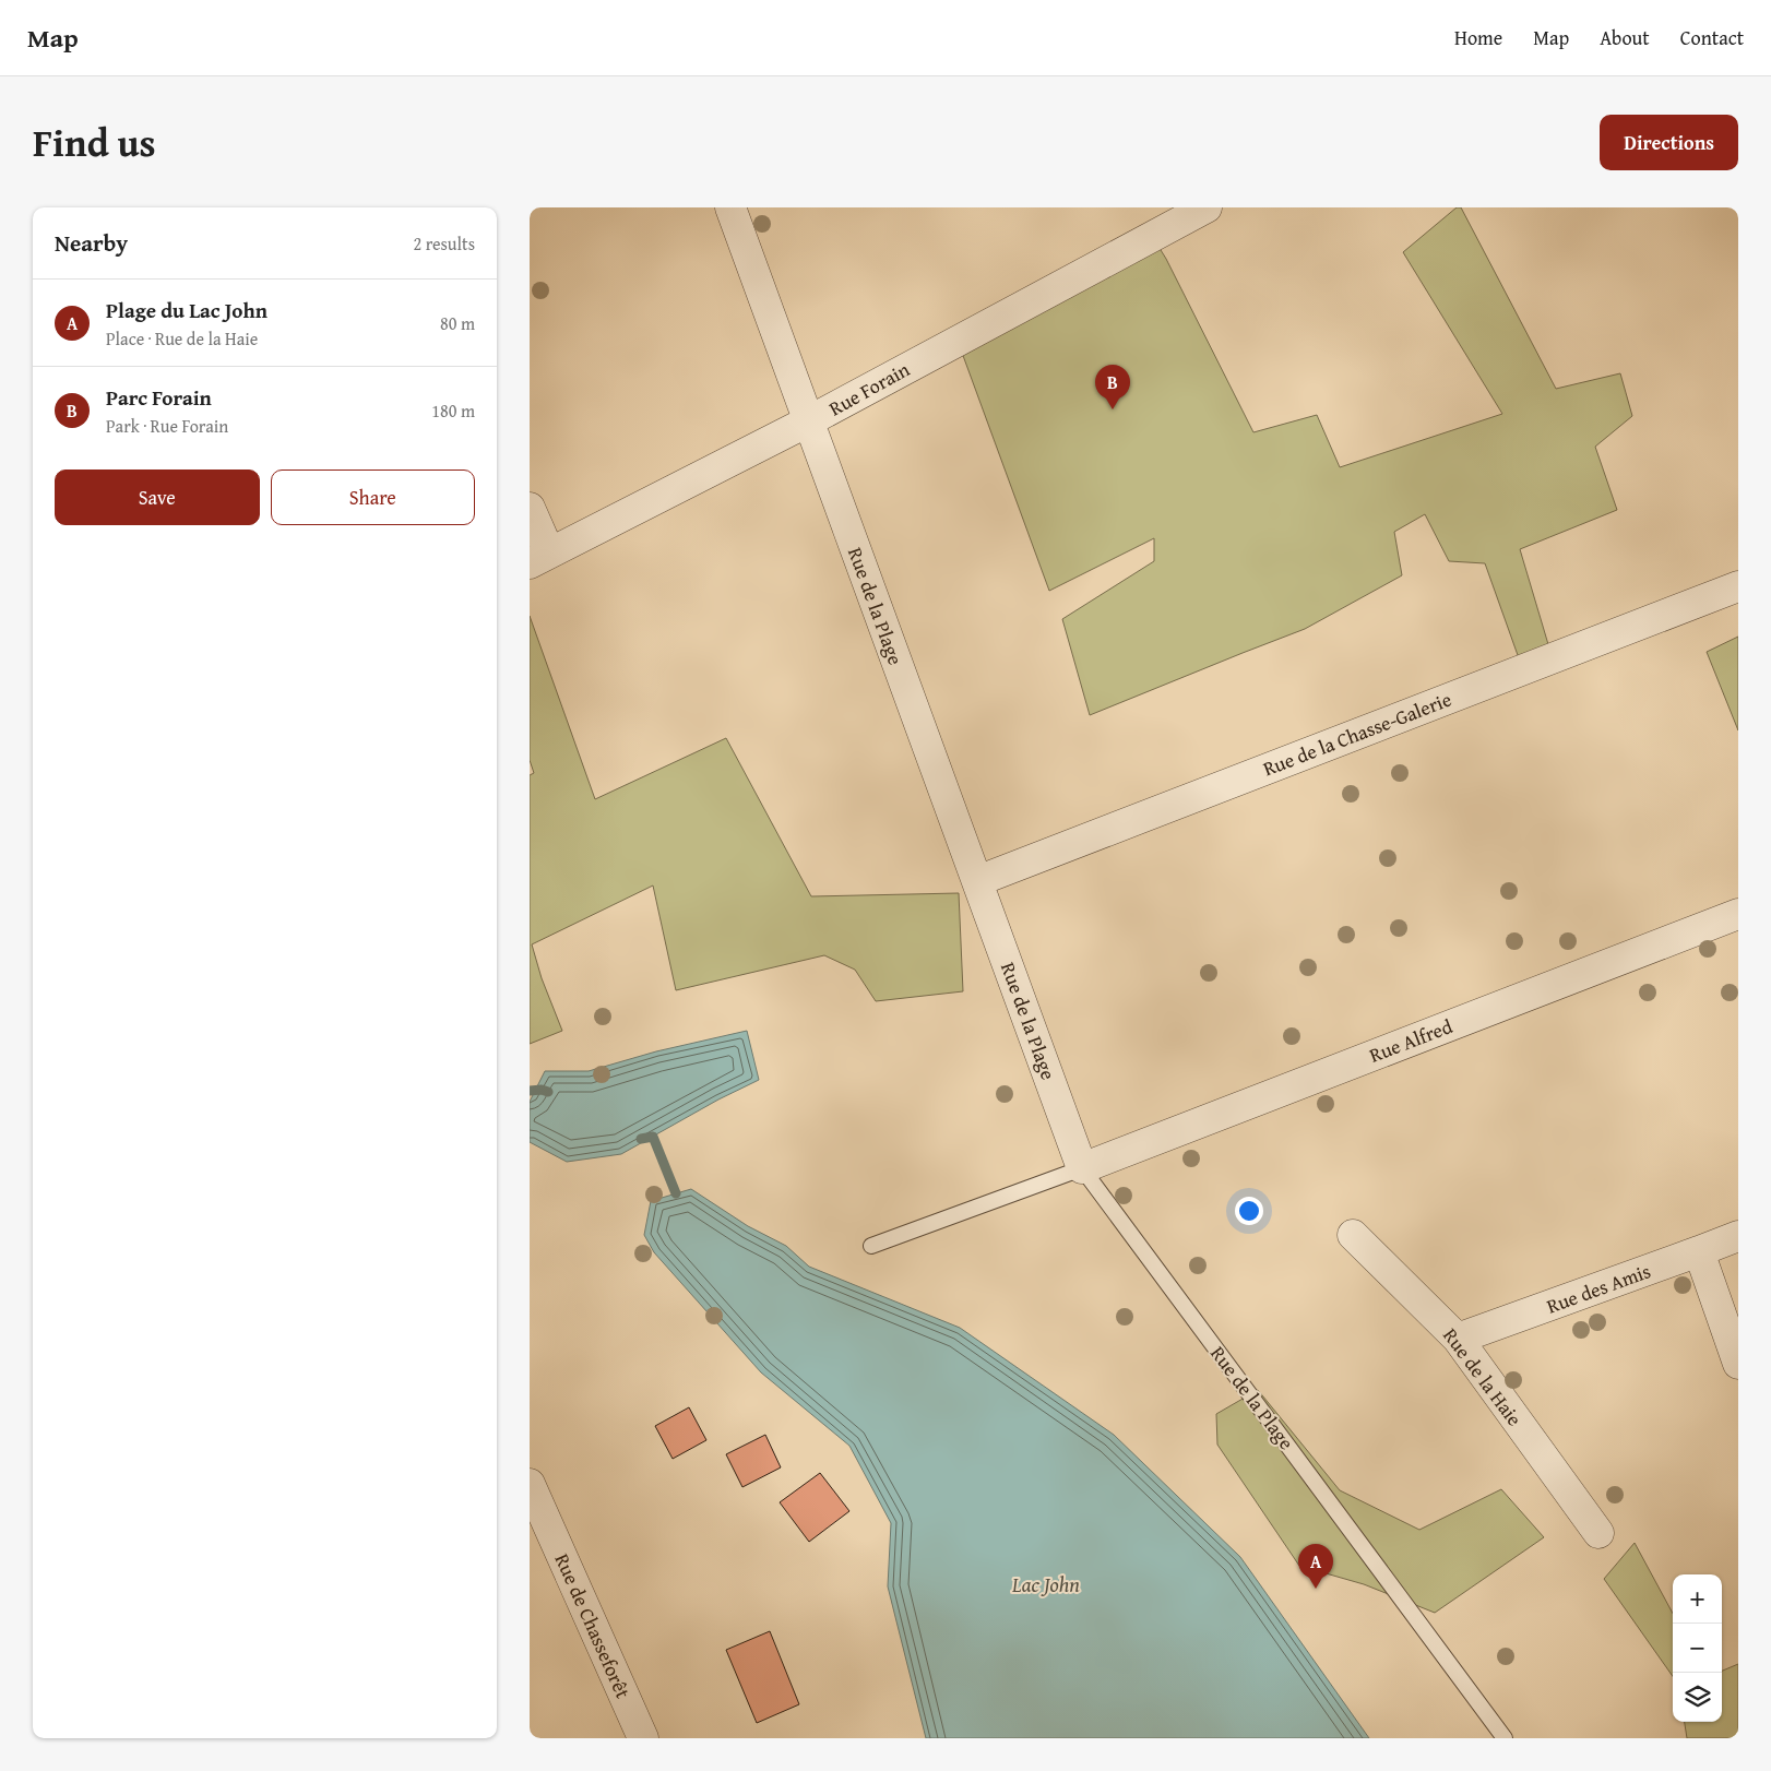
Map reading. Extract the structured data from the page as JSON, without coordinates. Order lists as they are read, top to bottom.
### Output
{
  "streets": {
    "street": [
      "Rue Forain",
      "Rue de la Plage",
      "Rue de la Chasse-Galerie",
      "Rue Alfred",
      "Rue des Amis",
      "Rue de la Haie",
      "Rue de Chasseforêt"
    ]
  },
  "crossings": [
    ["Rue Forain", "Rue de la Plage"],
    ["Rue de la Plage", "Rue de la Chasse-Galerie"],
    ["Rue de la Plage", "Rue Alfred"],
    ["Rue des Amis", "Rue de la Haie"]
  ],
  "water": ["Lac John"],
  "page": {
    "header": "Map",
    "nav": [
      "Home",
      "Map",
      "About",
      "Contact"
    ],
    "title": "Find us",
    "buttons": [
      "Directions",
      ["Save", "Share"]
    ],
    "heading": ["Nearby", "2 results"],
    "list": [
      {
        "mark": "A",
        "name": "Plage du Lac John",
        "note": "Place · Rue de la Haie",
        "value": "80 m"
      },
      {
        "mark": "B",
        "name": "Parc Forain",
        "note": "Park · Rue Forain",
        "value": "180 m"
      }
    ],
    "pins": ["B", "A"],
    "map_buttons": ["+", "−"]
  }
}
